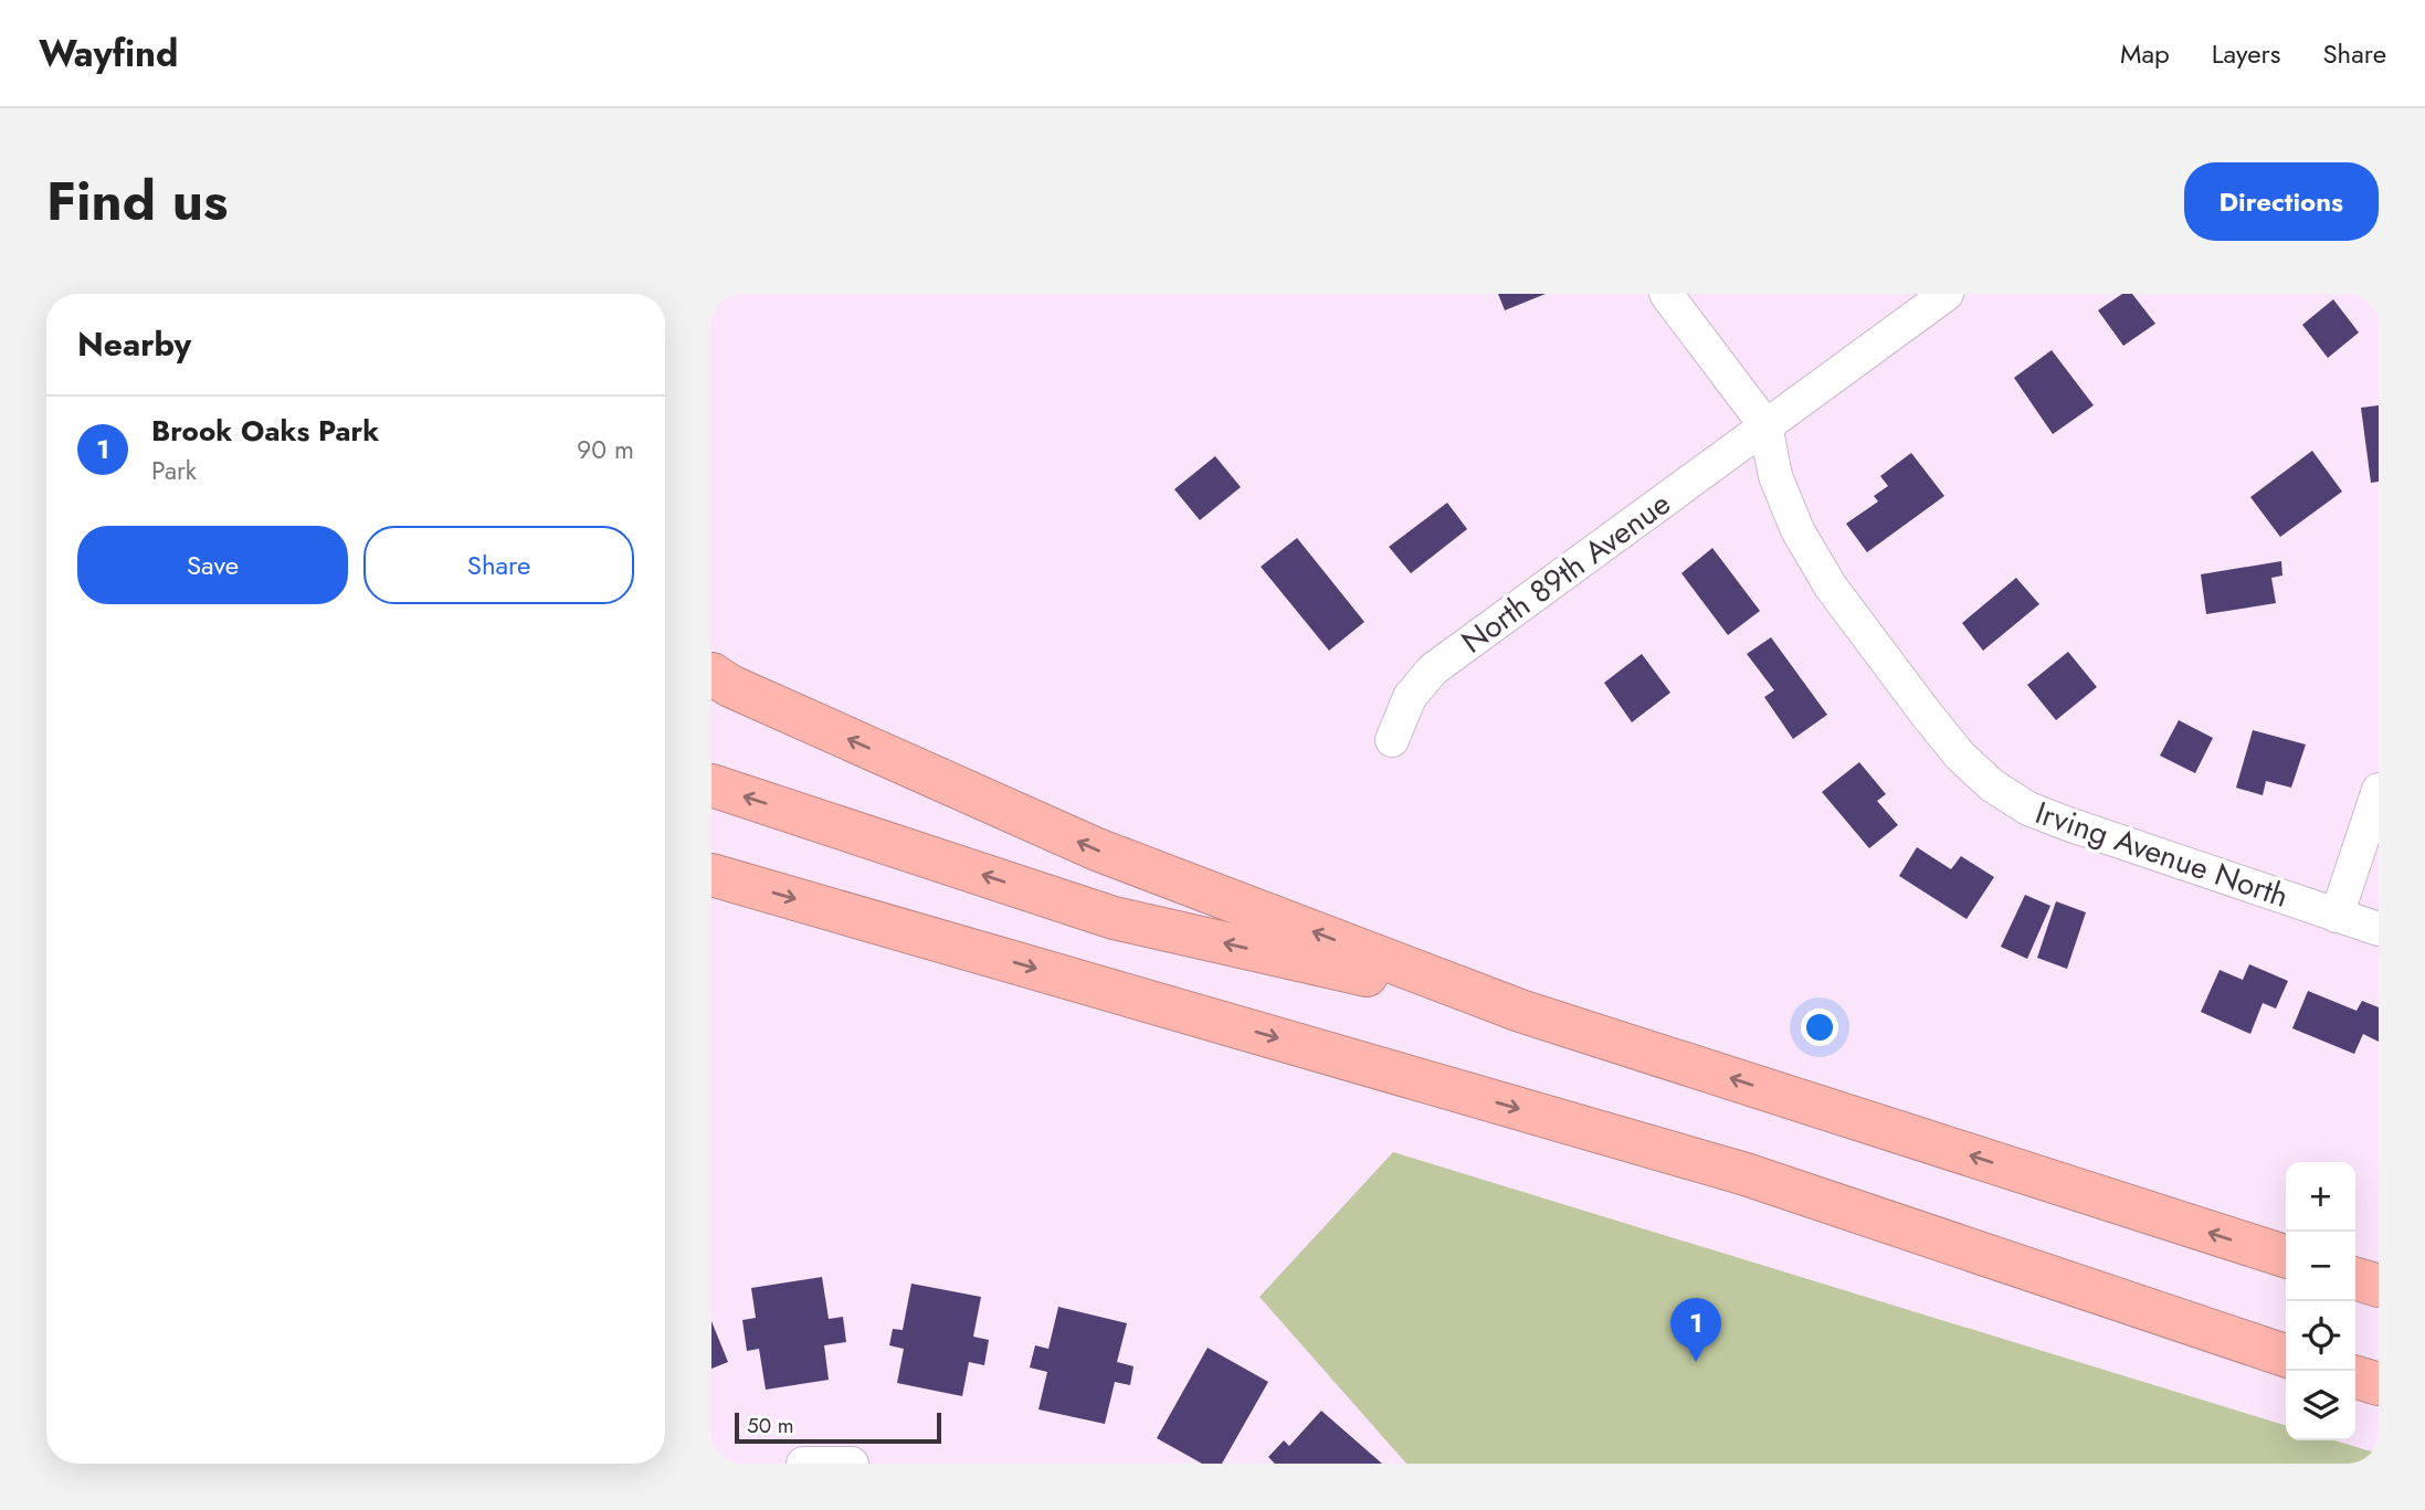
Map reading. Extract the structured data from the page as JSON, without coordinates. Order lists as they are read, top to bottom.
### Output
{
  "streets": {
    "street": ["North 89th Avenue", "Irving Avenue North"]
  },
  "crossings": [
    ["North 89th Avenue", "Irving Avenue North"]
  ],
  "scale_bar": "50 m",
  "page": {
    "header": "Wayfind",
    "nav": ["Map", "Layers", "Share"],
    "title": "Find us",
    "buttons": [
      "Directions",
      ["Save", "Share"]
    ],
    "heading": "Nearby",
    "list": [
      {
        "mark": "1",
        "name": "Brook Oaks Park",
        "note": "Park",
        "value": "90 m"
      }
    ],
    "map_buttons": ["+", "−"],
    "pins": "1",
    "scale": "50 m"
  }
}
